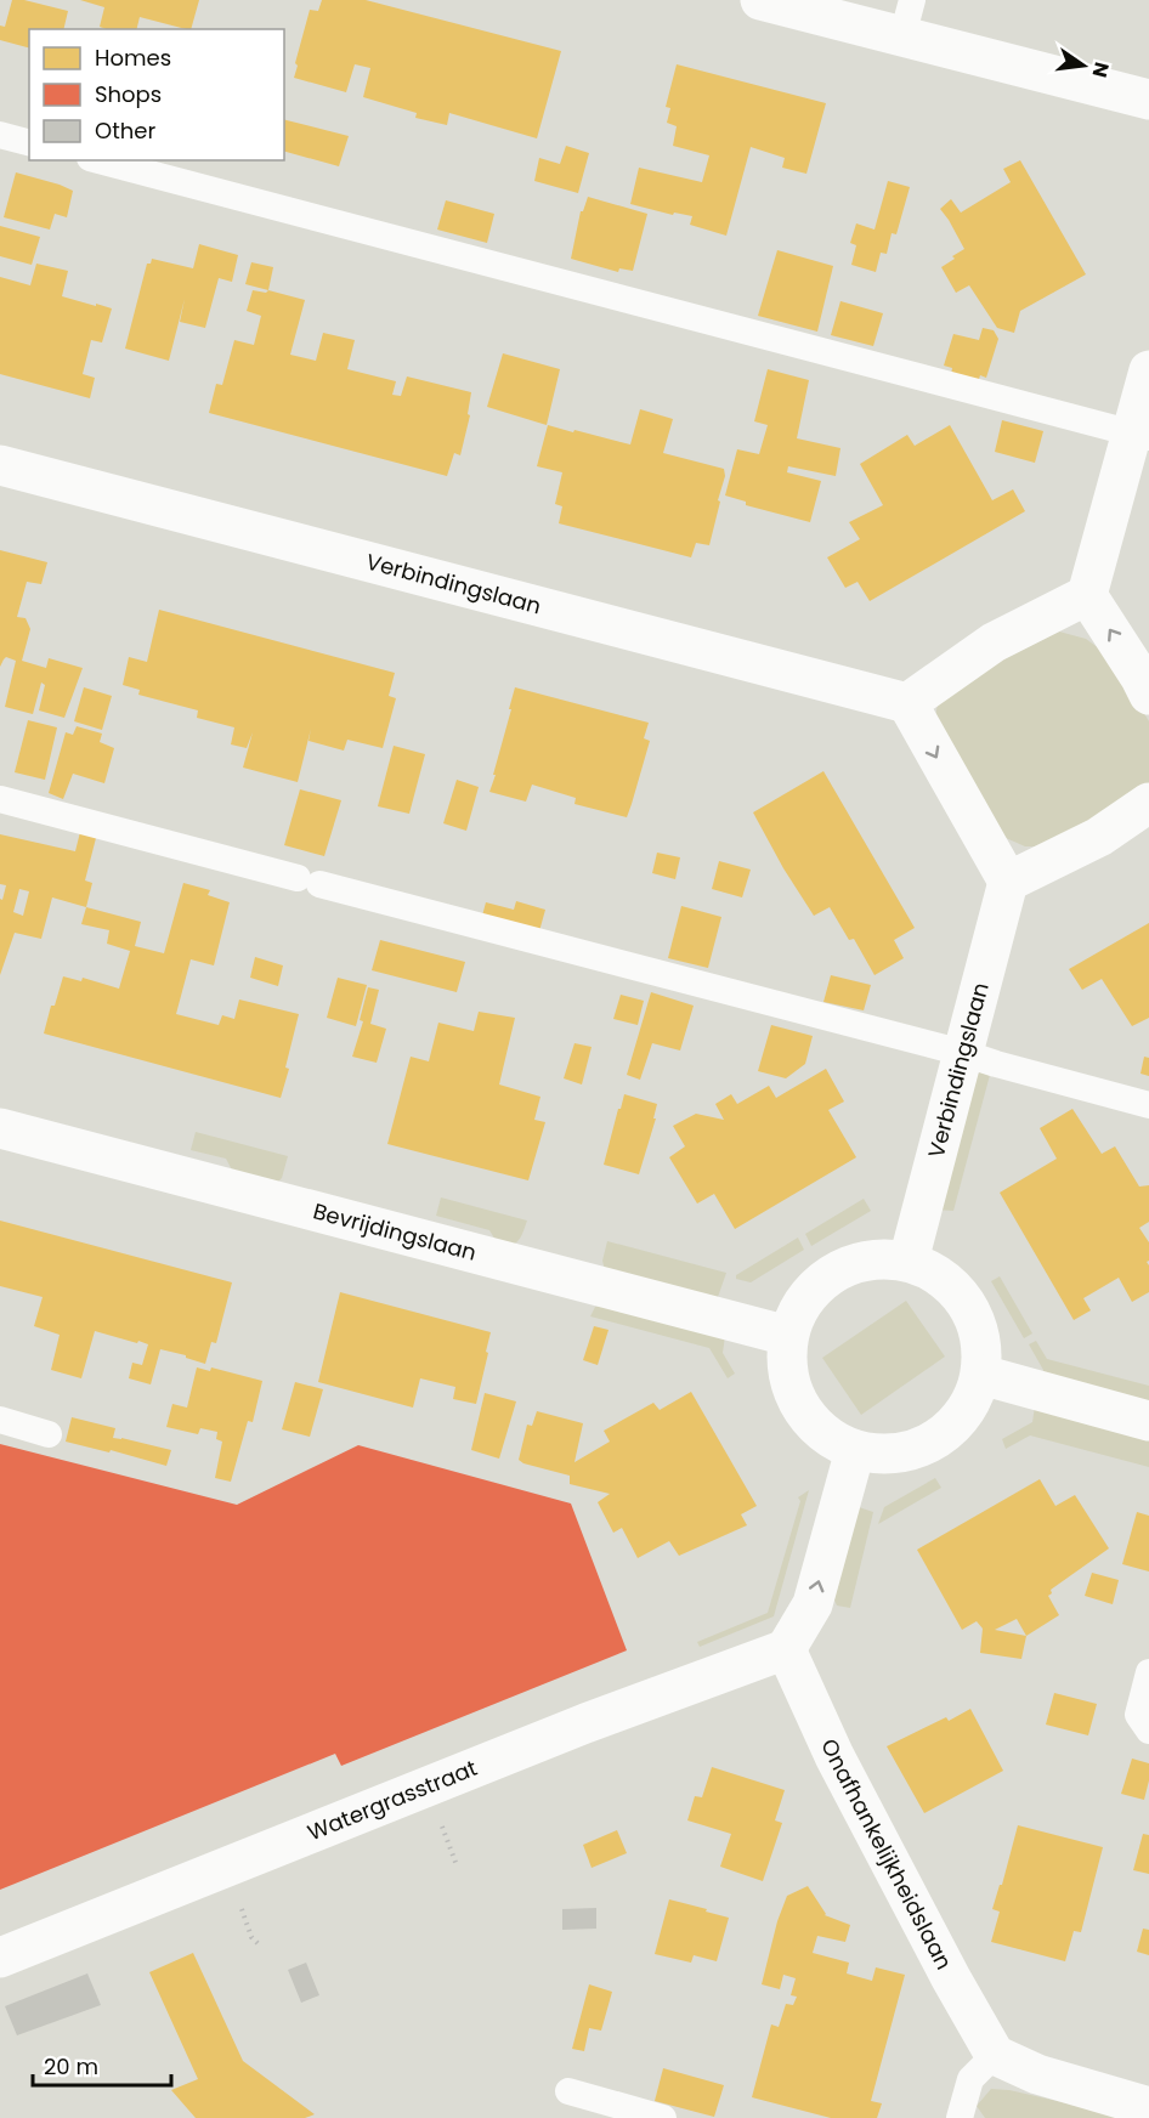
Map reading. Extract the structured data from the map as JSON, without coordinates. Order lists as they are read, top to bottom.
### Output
{
  "streets": {
    "street": [
      "Verbindingslaan",
      "Bevrijdingslaan",
      "Watergrasstraat",
      "Onafhankelijkheidslaan"
    ]
  },
  "crossings": [
    ["Verbindingslaan", "Bevrijdingslaan"],
    ["Watergrasstraat", "Onafhankelijkheidslaan"]
  ],
  "legend": ["Homes", "Shops", "Other"],
  "scale_bar": "20 m",
  "north": "right"
}
